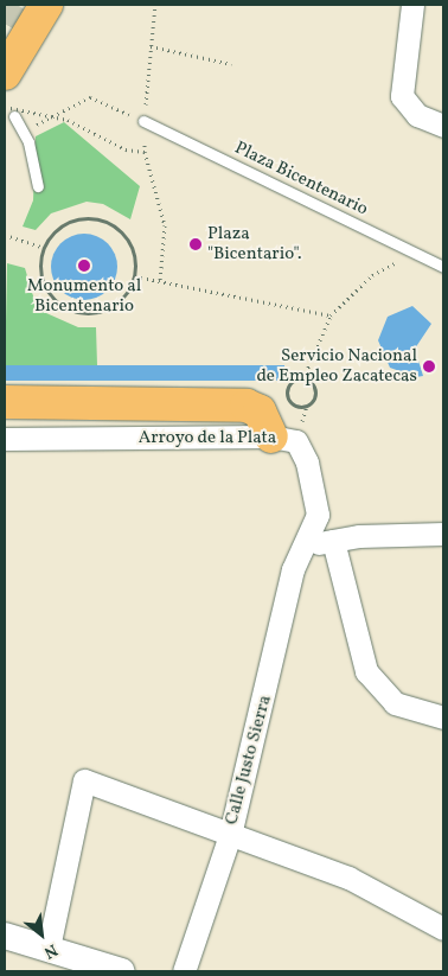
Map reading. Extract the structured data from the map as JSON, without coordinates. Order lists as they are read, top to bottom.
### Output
{
  "streets": {
    "street": ["Arroyo de la Plata", "Calle Justo Sierra"],
    "lane": ["Plaza Bicentenario"]
  },
  "crossings": [
    ["Arroyo de la Plata", "Calle Justo Sierra"]
  ],
  "places": ["Plaza \"Bicentario\".", "Monumento al Bicentenario", "Servicio Nacional de Empleo Zacatecas"],
  "north": "bottom right"
}
